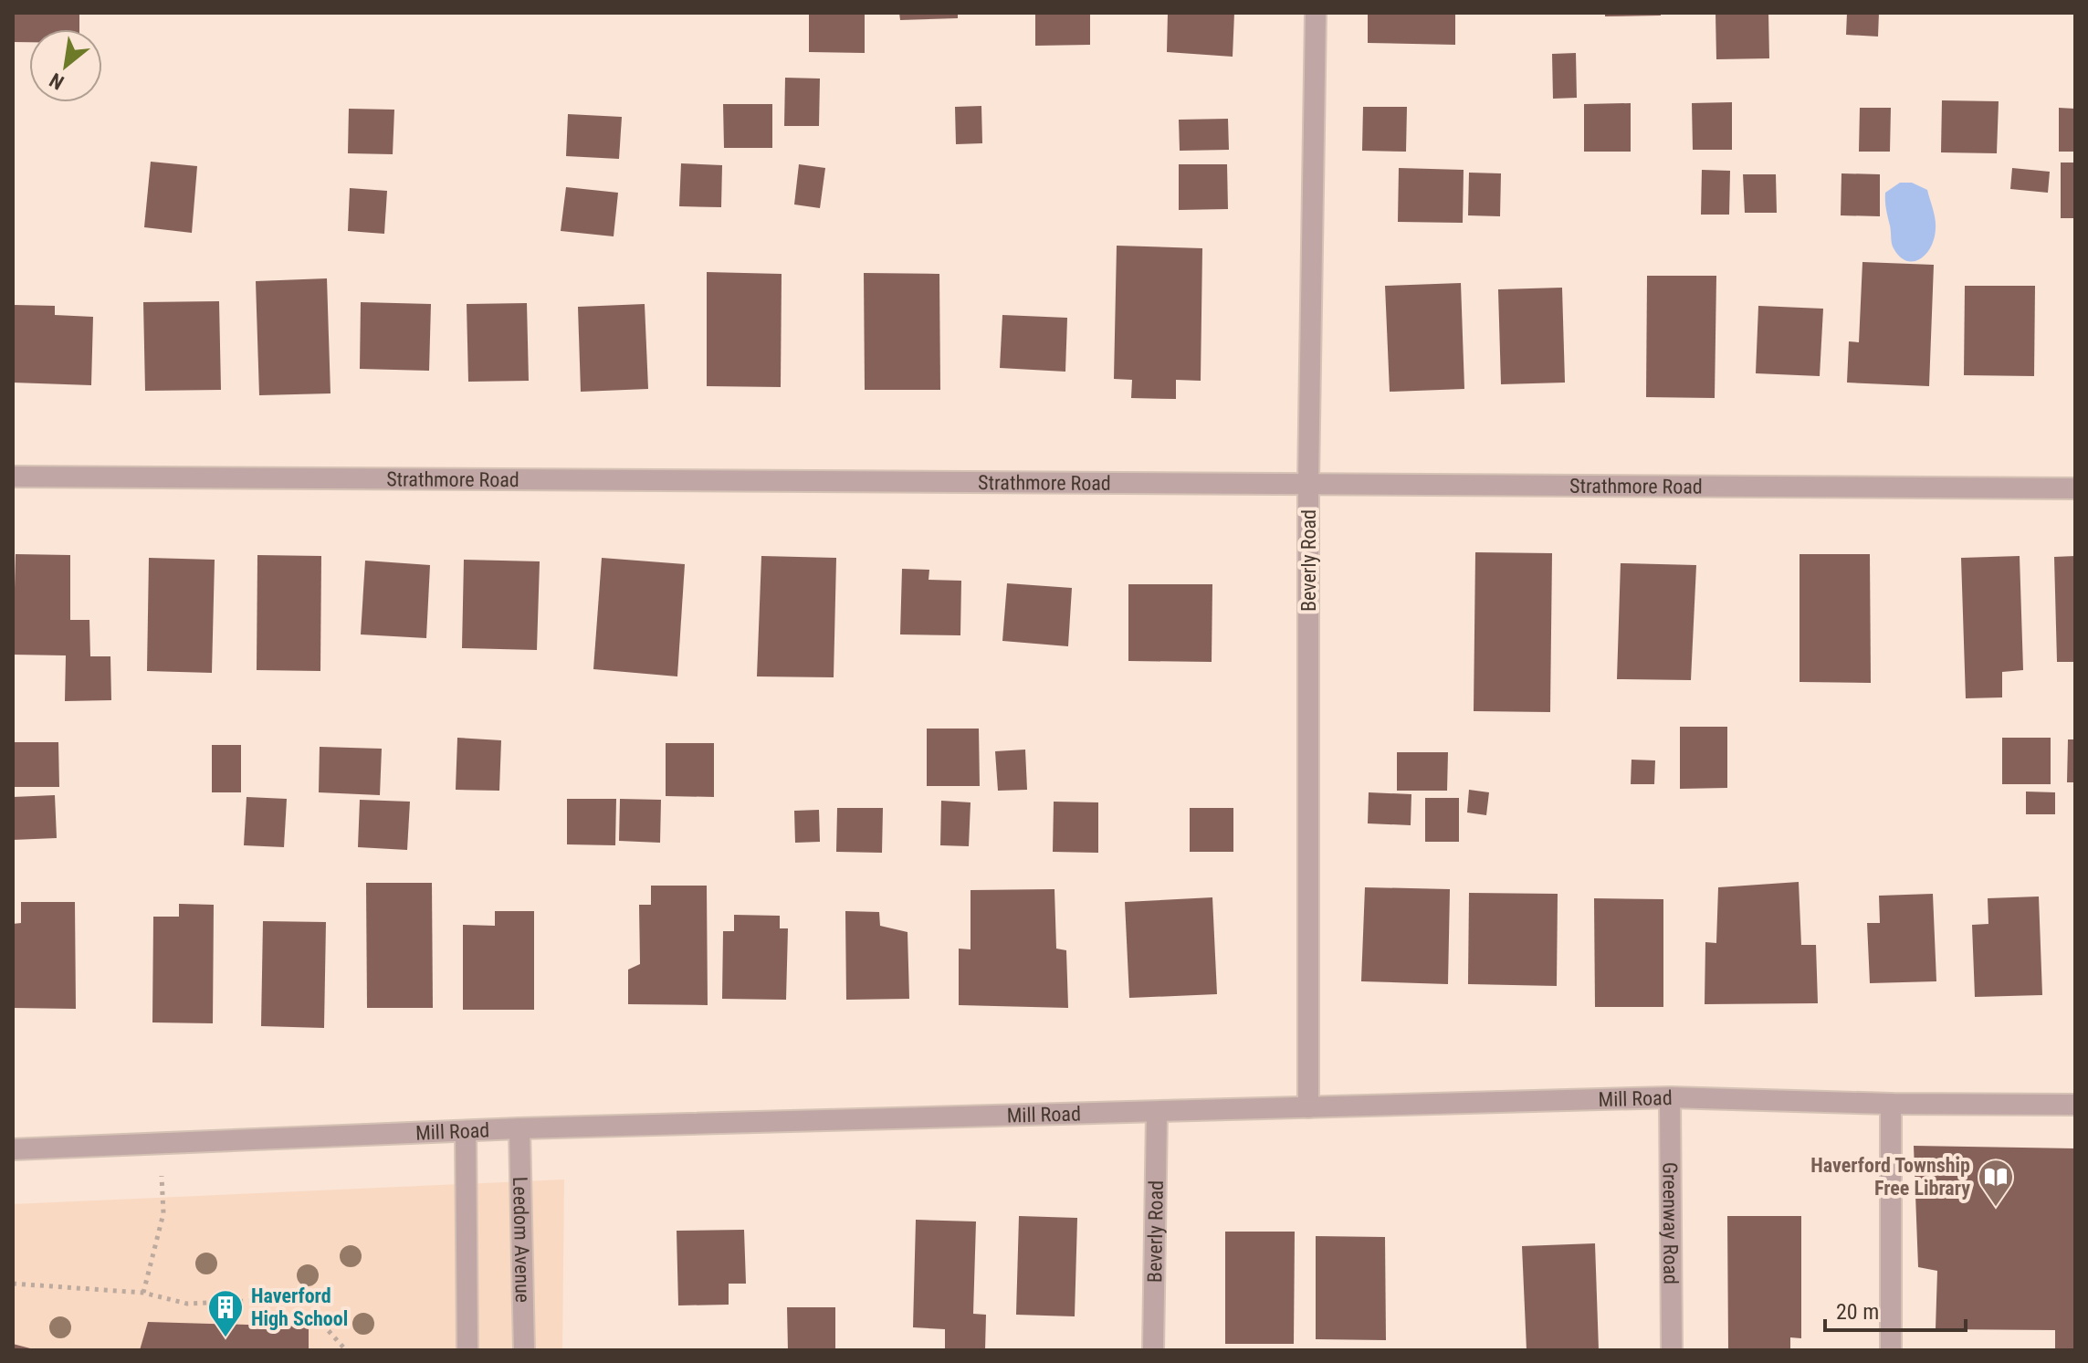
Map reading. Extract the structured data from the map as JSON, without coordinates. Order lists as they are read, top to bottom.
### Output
{
  "streets": {
    "street": [
      "Strathmore Road",
      "Beverly Road",
      "Mill Road",
      "Greenway Road",
      "Leedom Avenue"
    ]
  },
  "crossings": [
    ["Strathmore Road", "Beverly Road"],
    ["Beverly Road", "Mill Road"],
    ["Mill Road", "Greenway Road"],
    ["Mill Road", "Leedom Avenue"]
  ],
  "places": {
    "library": ["Haverford Township Free Library"],
    "building": ["Haverford High School"]
  },
  "scale_bar": "20 m",
  "north": "bottom left"
}
